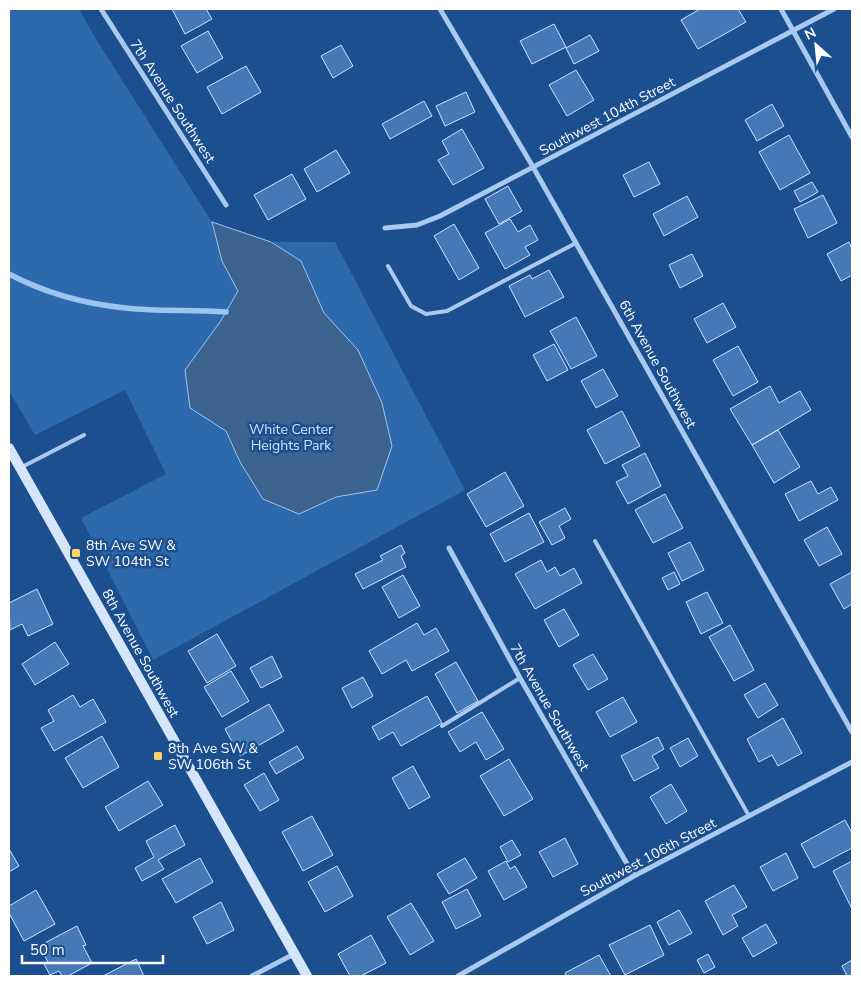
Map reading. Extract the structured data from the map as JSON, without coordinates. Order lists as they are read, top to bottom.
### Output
{
  "streets": {
    "street": [
      "7th Avenue Southwest",
      "Southwest 104th Street",
      "6th Avenue Southwest",
      "8th Avenue Southwest",
      "Southwest 106th Street"
    ]
  },
  "crossings": [
    ["7th Avenue Southwest", "Southwest 106th Street"],
    ["Southwest 104th Street", "6th Avenue Southwest"]
  ],
  "parks": ["White Center Heights Park"],
  "places": {
    "transit": ["8th Ave SW & SW 104th St", "8th Ave SW & SW 106th St"]
  },
  "scale_bar": "50 m",
  "north": "top left"
}
